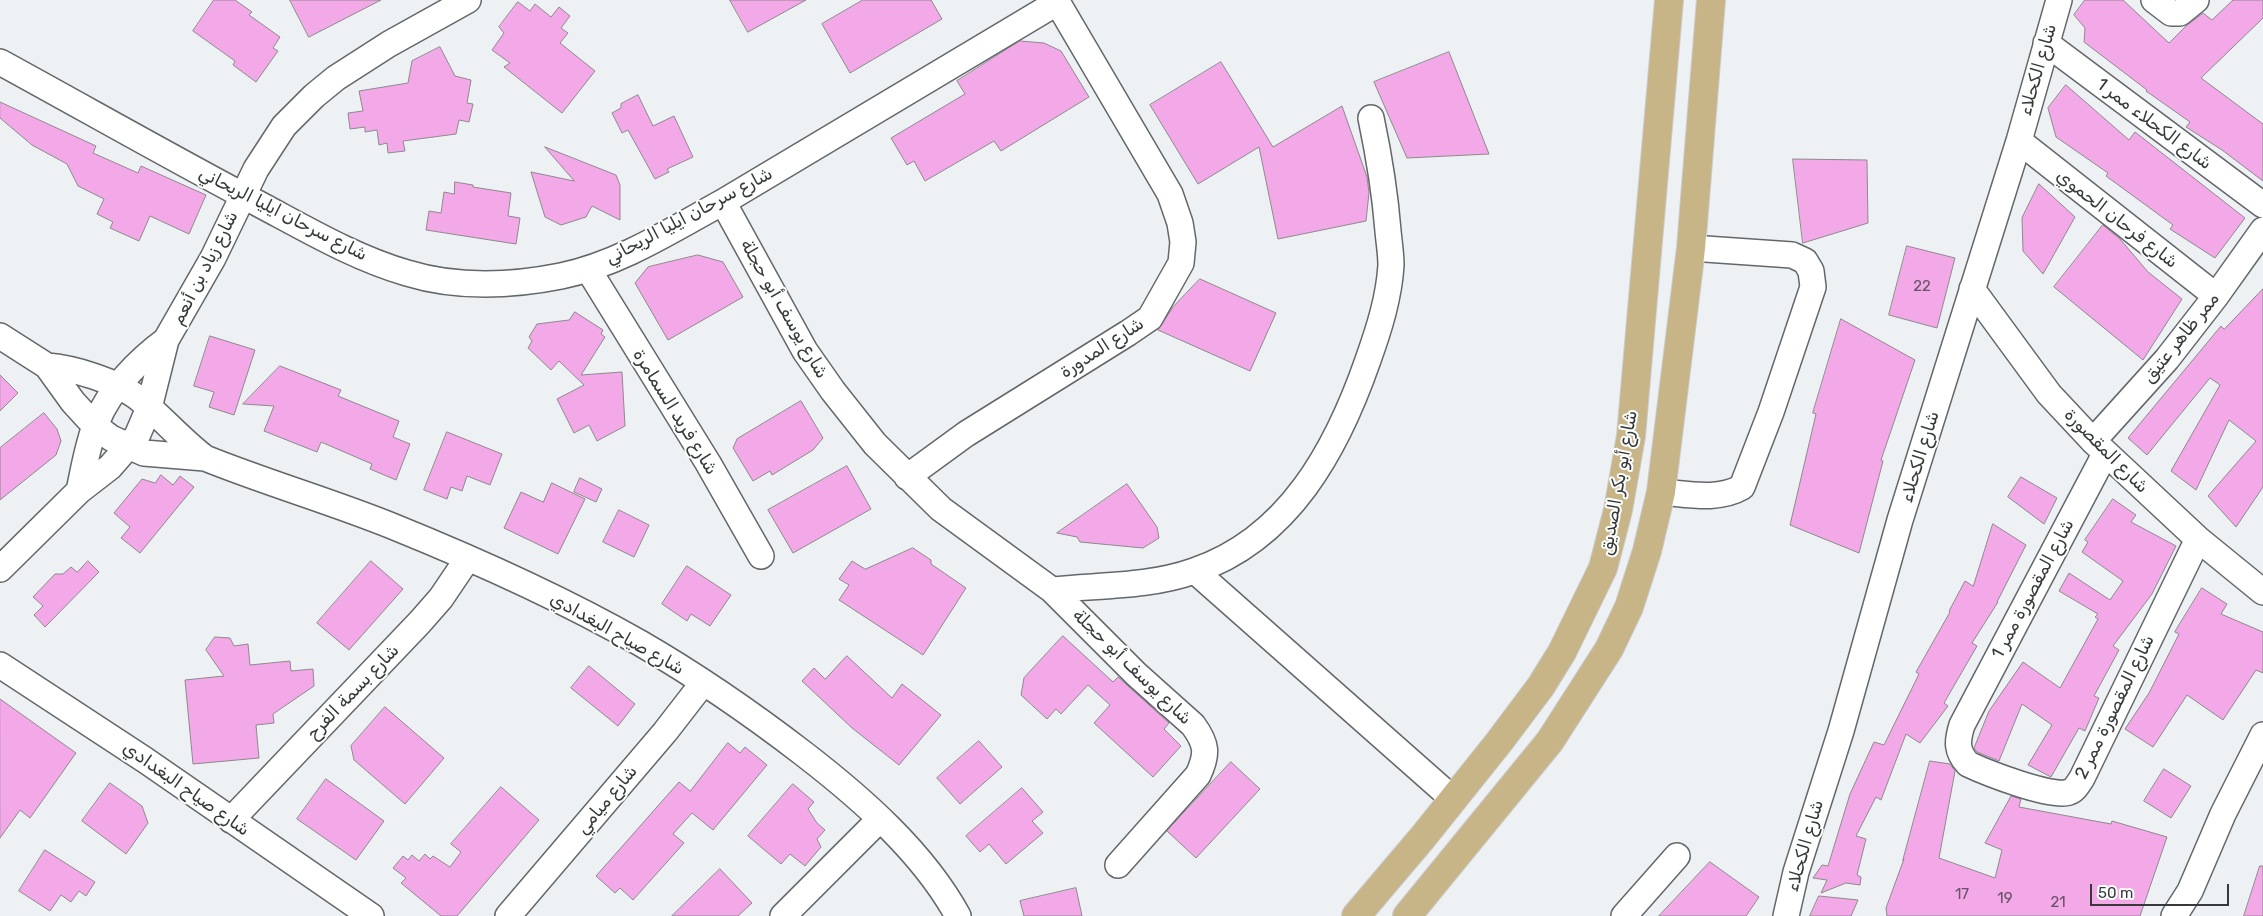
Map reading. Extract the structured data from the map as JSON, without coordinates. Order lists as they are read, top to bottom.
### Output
{
  "streets": {
    "main road": ["شارع أبو بكر الصديق"],
    "street": [
      "شارع الكحلاء",
      "شارع الكحلاء ممر 1",
      "شارع سرحان ايليا الريحاني",
      "شارع فرحان الحموي",
      "شارع زياد بن أنعم",
      "شارع يوسف أبو حجلة",
      "ممر ظاهر عتيق",
      "شارع المدورة",
      "شارع فريد السمامرة",
      "شارع المقصورة",
      "شارع المقصورة ممر 1",
      "شارع صياح البغدادي",
      "شارع بسمة الفرح",
      "شارع المقصورة ممر 2",
      "شارع ميامي"
    ]
  },
  "crossings": [
    ["شارع الكحلاء", "شارع الكحلاء ممر 1"],
    ["شارع الكحلاء", "شارع فرحان الحموي"],
    ["شارع الكحلاء", "شارع المقصورة"],
    ["شارع سرحان ايليا الريحاني", "شارع زياد بن أنعم"],
    ["شارع سرحان ايليا الريحاني", "شارع يوسف أبو حجلة"],
    ["شارع سرحان ايليا الريحاني", "شارع المدورة"],
    ["شارع سرحان ايليا الريحاني", "شارع فريد السمامرة"],
    ["شارع فرحان الحموي", "ممر ظاهر عتيق"],
    ["شارع زياد بن أنعم", "شارع صياح البغدادي"],
    ["شارع يوسف أبو حجلة", "شارع المدورة"],
    ["ممر ظاهر عتيق", "شارع المقصورة"],
    ["ممر ظاهر عتيق", "شارع المقصورة ممر 1"],
    ["شارع المقصورة", "شارع المقصورة ممر 1"],
    ["شارع المقصورة", "شارع المقصورة ممر 2"],
    ["شارع المقصورة ممر 1", "شارع المقصورة ممر 2"],
    ["شارع صياح البغدادي", "شارع بسمة الفرح"],
    ["شارع صياح البغدادي", "شارع ميامي"]
  ],
  "house_numbers": [
    "22",
    "17",
    "19",
    "21"
  ],
  "scale_bar": "50 m"
}
